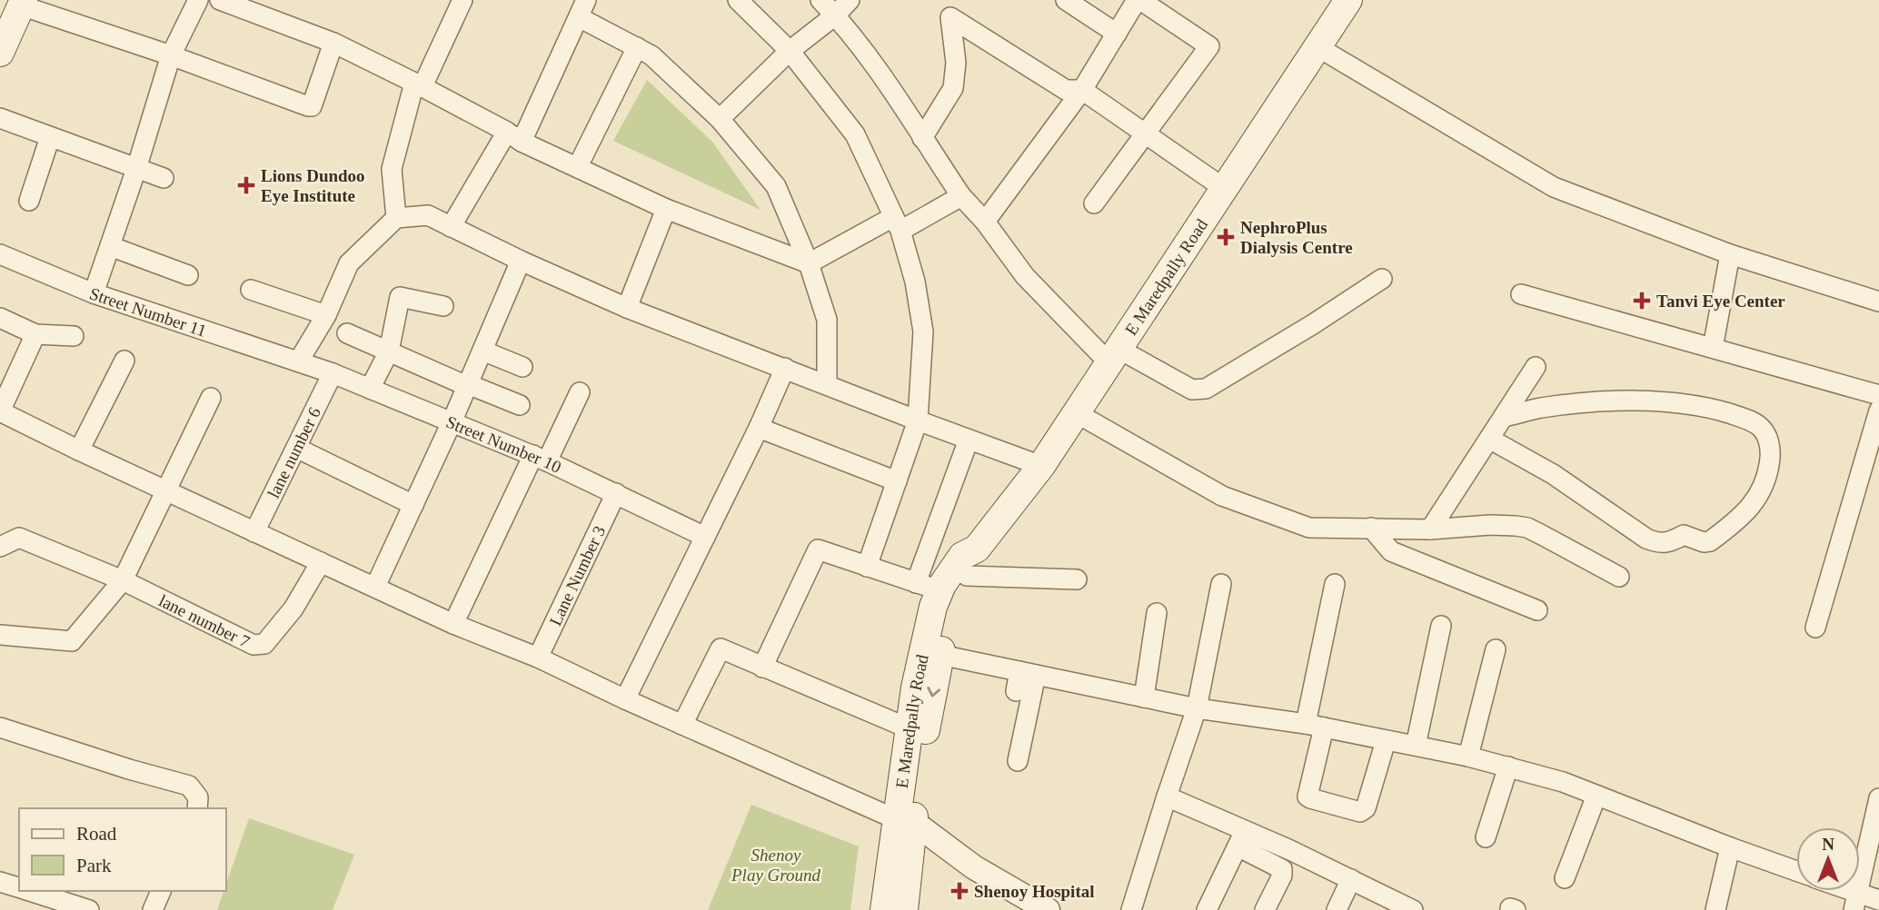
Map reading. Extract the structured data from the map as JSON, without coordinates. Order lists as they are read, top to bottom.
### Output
{
  "streets": {
    "main road": ["E Maredpally Road"],
    "street": [
      "Street Number 11",
      "Street Number 10",
      "lane number 6",
      "Lane Number 3",
      "lane number 7"
    ]
  },
  "crossings": [
    ["Street Number 11", "Street Number 10"],
    ["Street Number 10", "lane number 6"],
    ["Street Number 10", "Lane Number 3"]
  ],
  "parks": ["Shenoy Play Ground"],
  "places": {
    "health": [
      "Lions Dundoo Eye Institute",
      "NephroPlus Dialysis Centre",
      "Tanvi Eye Center",
      "Shenoy Hospital"
    ]
  },
  "legend": ["Road", "Park"],
  "north": "top"
}
